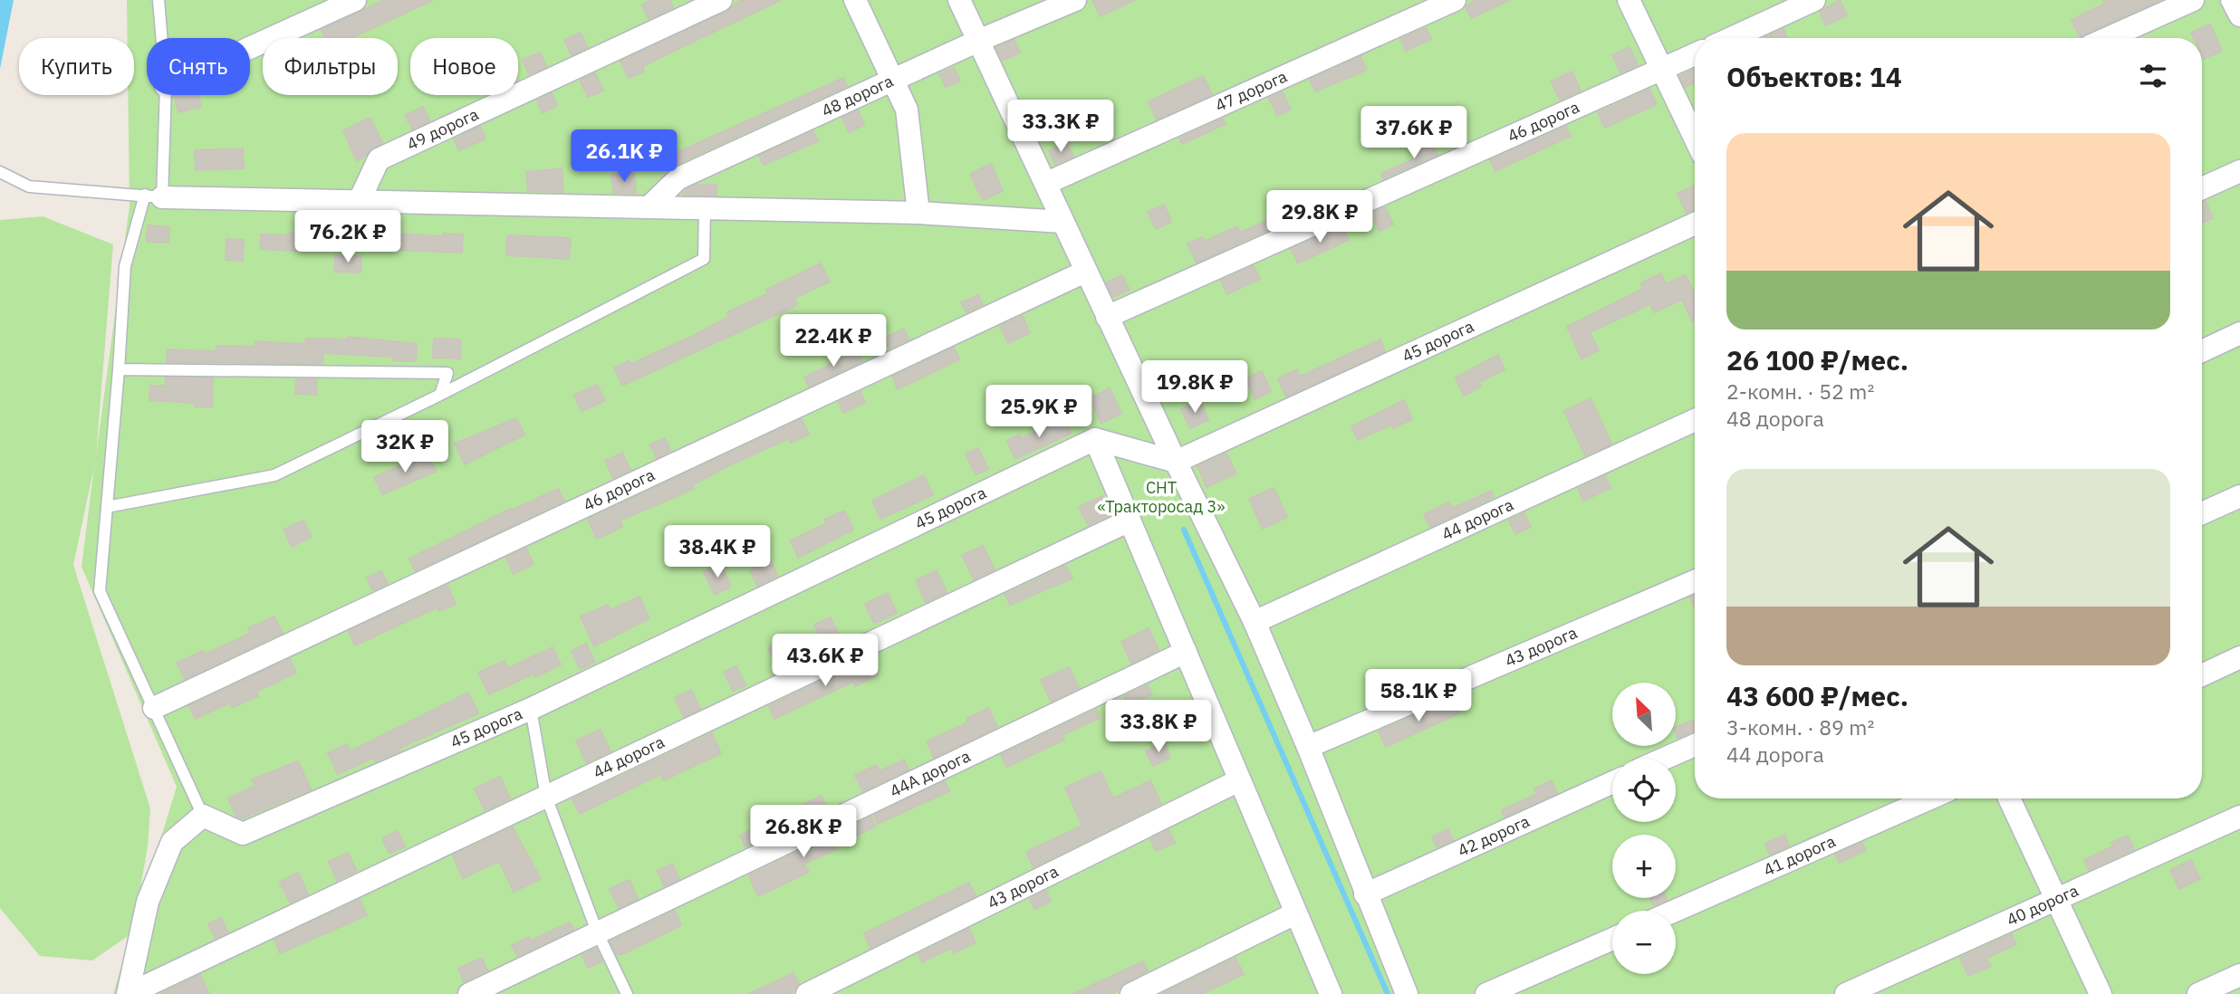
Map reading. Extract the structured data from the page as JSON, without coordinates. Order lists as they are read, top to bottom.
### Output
{
  "streets": {
    "street": [
      "47 дорога",
      "48 дорога",
      "46 дорога",
      "49 дорога",
      "45 дорога",
      "44 дорога",
      "43 дорога",
      "44А дорога",
      "42 дорога",
      "41 дорога",
      "40 дорога"
    ]
  },
  "parks": ["СНТ «Тракторосад 3»"],
  "north": "top left",
  "page": {
    "chip": [
      "Купить",
      "Снять",
      "Фильтры",
      "Новое"
    ],
    "heading": "Объектов: 14",
    "price": [
      "33.3K ₽",
      "37.6K ₽",
      "26.1K ₽",
      "29.8K ₽",
      "76.2K ₽",
      "22.4K ₽",
      "19.8K ₽",
      "25.9K ₽",
      "32K ₽",
      "38.4K ₽",
      "43.6K ₽",
      "58.1K ₽",
      "33.8K ₽",
      "26.8K ₽"
    ],
    "list": [
      {
        "name": "26 100 ₽/мес.",
        "note": "2-комн. · 52 m² · 48 дорога"
      },
      {
        "name": "43 600 ₽/мес.",
        "note": "3-комн. · 89 m² · 44 дорога"
      }
    ],
    "map_buttons": ["+", "−"]
  }
}
